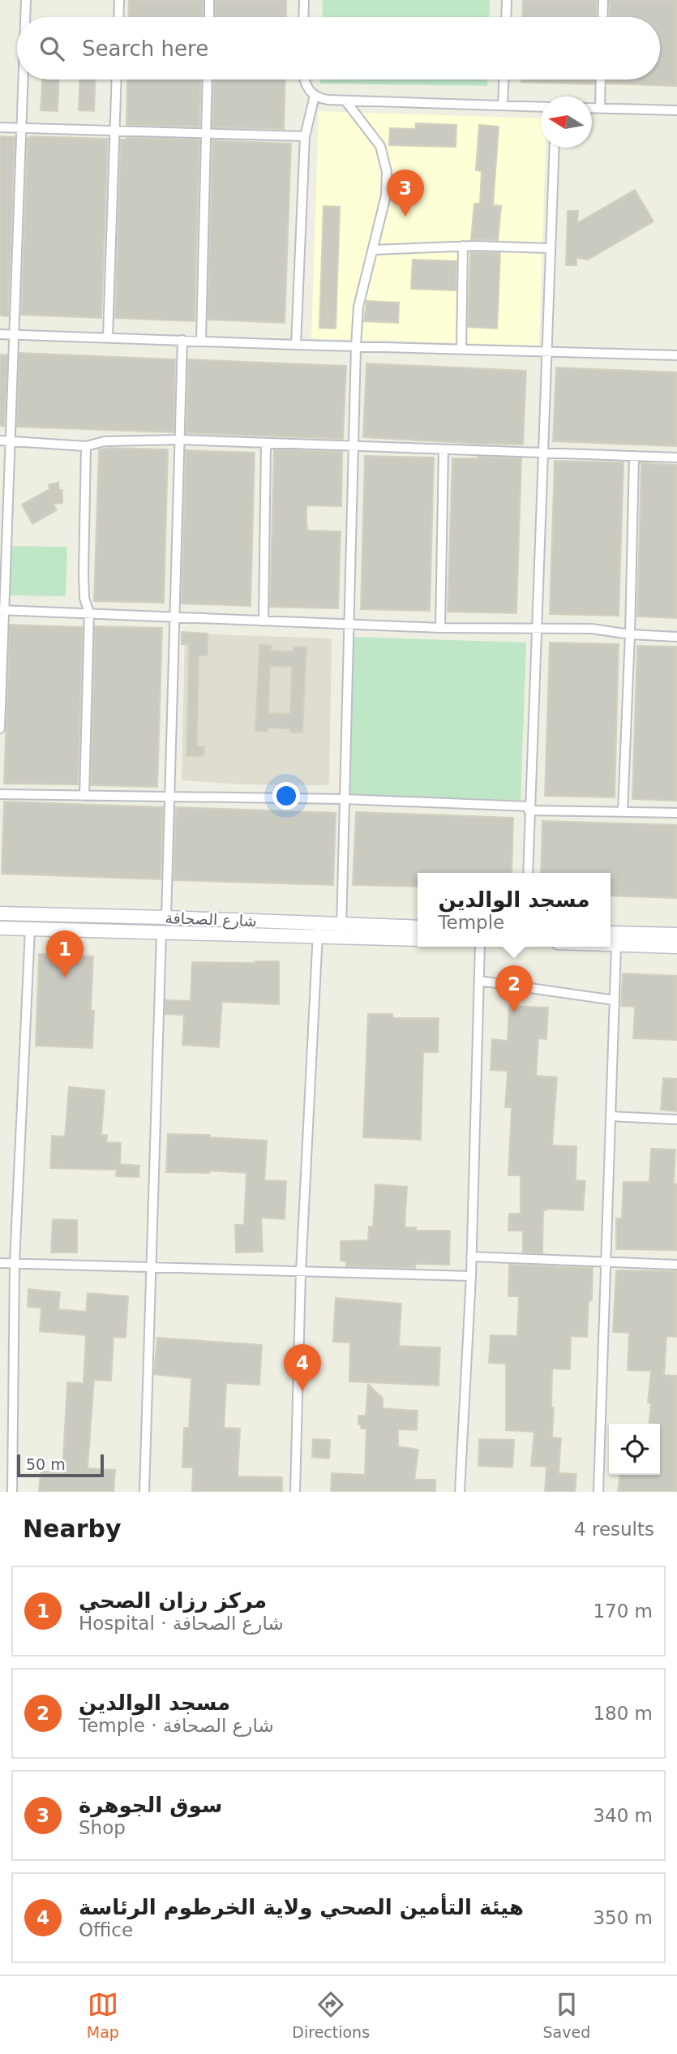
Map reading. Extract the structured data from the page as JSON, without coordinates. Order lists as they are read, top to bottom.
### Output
{
  "streets": {
    "main road": ["شارع الصحافة"]
  },
  "scale_bar": "50 m",
  "north": "left",
  "page": {
    "search": "Search here",
    "pins": [
      "3",
      "1",
      "2",
      "4"
    ],
    "popup": ["مسجد الوالدين", "Temple"],
    "scale": "50 m",
    "heading": ["Nearby", "4 results"],
    "list": [
      {
        "mark": "1",
        "name": "مركز رزان الصحي",
        "note": "Hospital · شارع الصحافة",
        "value": "170 m"
      },
      {
        "mark": "2",
        "name": "مسجد الوالدين",
        "note": "Temple · شارع الصحافة",
        "value": "180 m"
      },
      {
        "mark": "3",
        "name": "سوق الجوهرة",
        "note": "Shop",
        "value": "340 m"
      },
      {
        "mark": "4",
        "name": "هيئة التأمين الصحي ولاية الخرطوم الرئاسة",
        "note": "Office",
        "value": "350 m"
      }
    ],
    "nav": ["Map", "Directions", "Saved"]
  }
}
